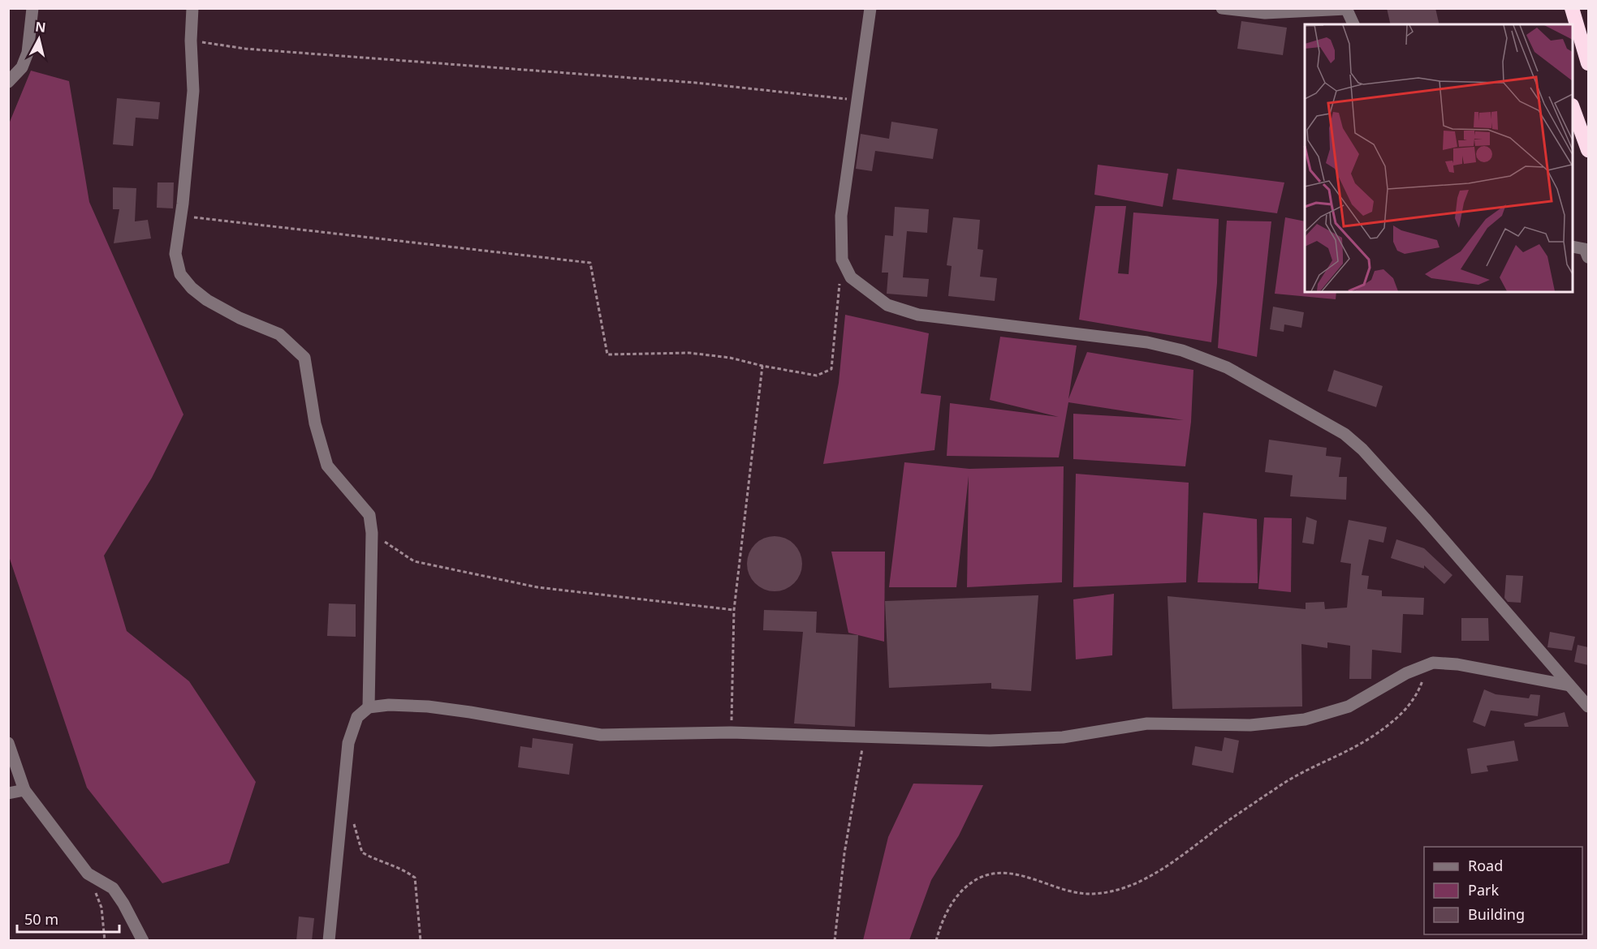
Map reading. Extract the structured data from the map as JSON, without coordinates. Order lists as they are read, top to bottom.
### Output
{
  "legend": ["Road", "Park", "Building"],
  "scale_bar": "50 m",
  "north": "top"
}
